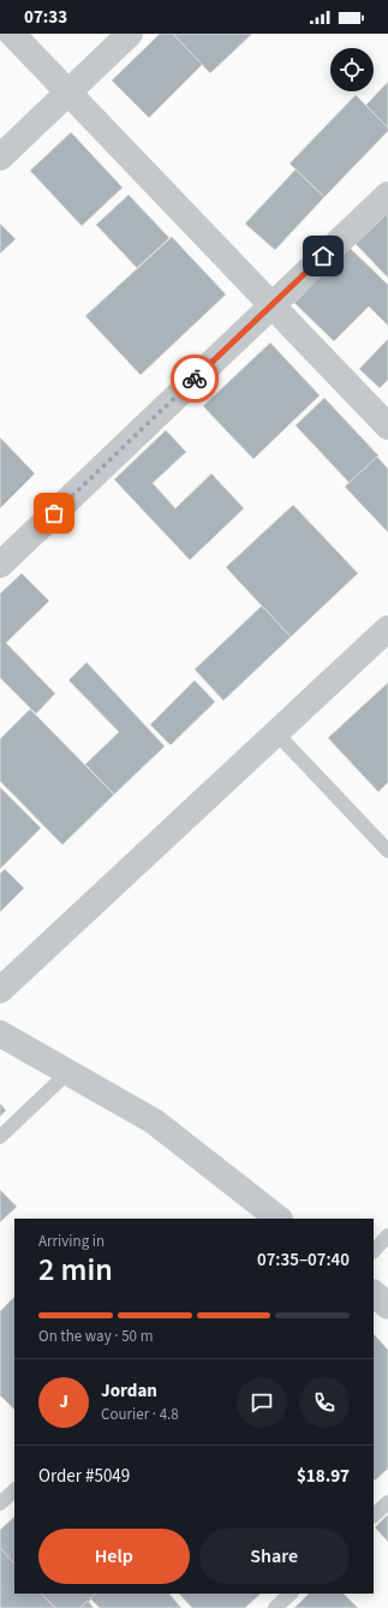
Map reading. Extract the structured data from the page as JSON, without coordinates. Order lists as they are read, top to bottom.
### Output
{
  "page": {
    "status": "07:33",
    "heading": ["2 min", "Arriving in", "07:35–07:40"],
    "panel": [
      "Jordan",
      "Courier · 4.8",
      "Order #5049",
      "$18.97"
    ],
    "bar": "On the way · 50 m",
    "round": "J",
    "buttons": ["Help", "Share"]
  }
}
